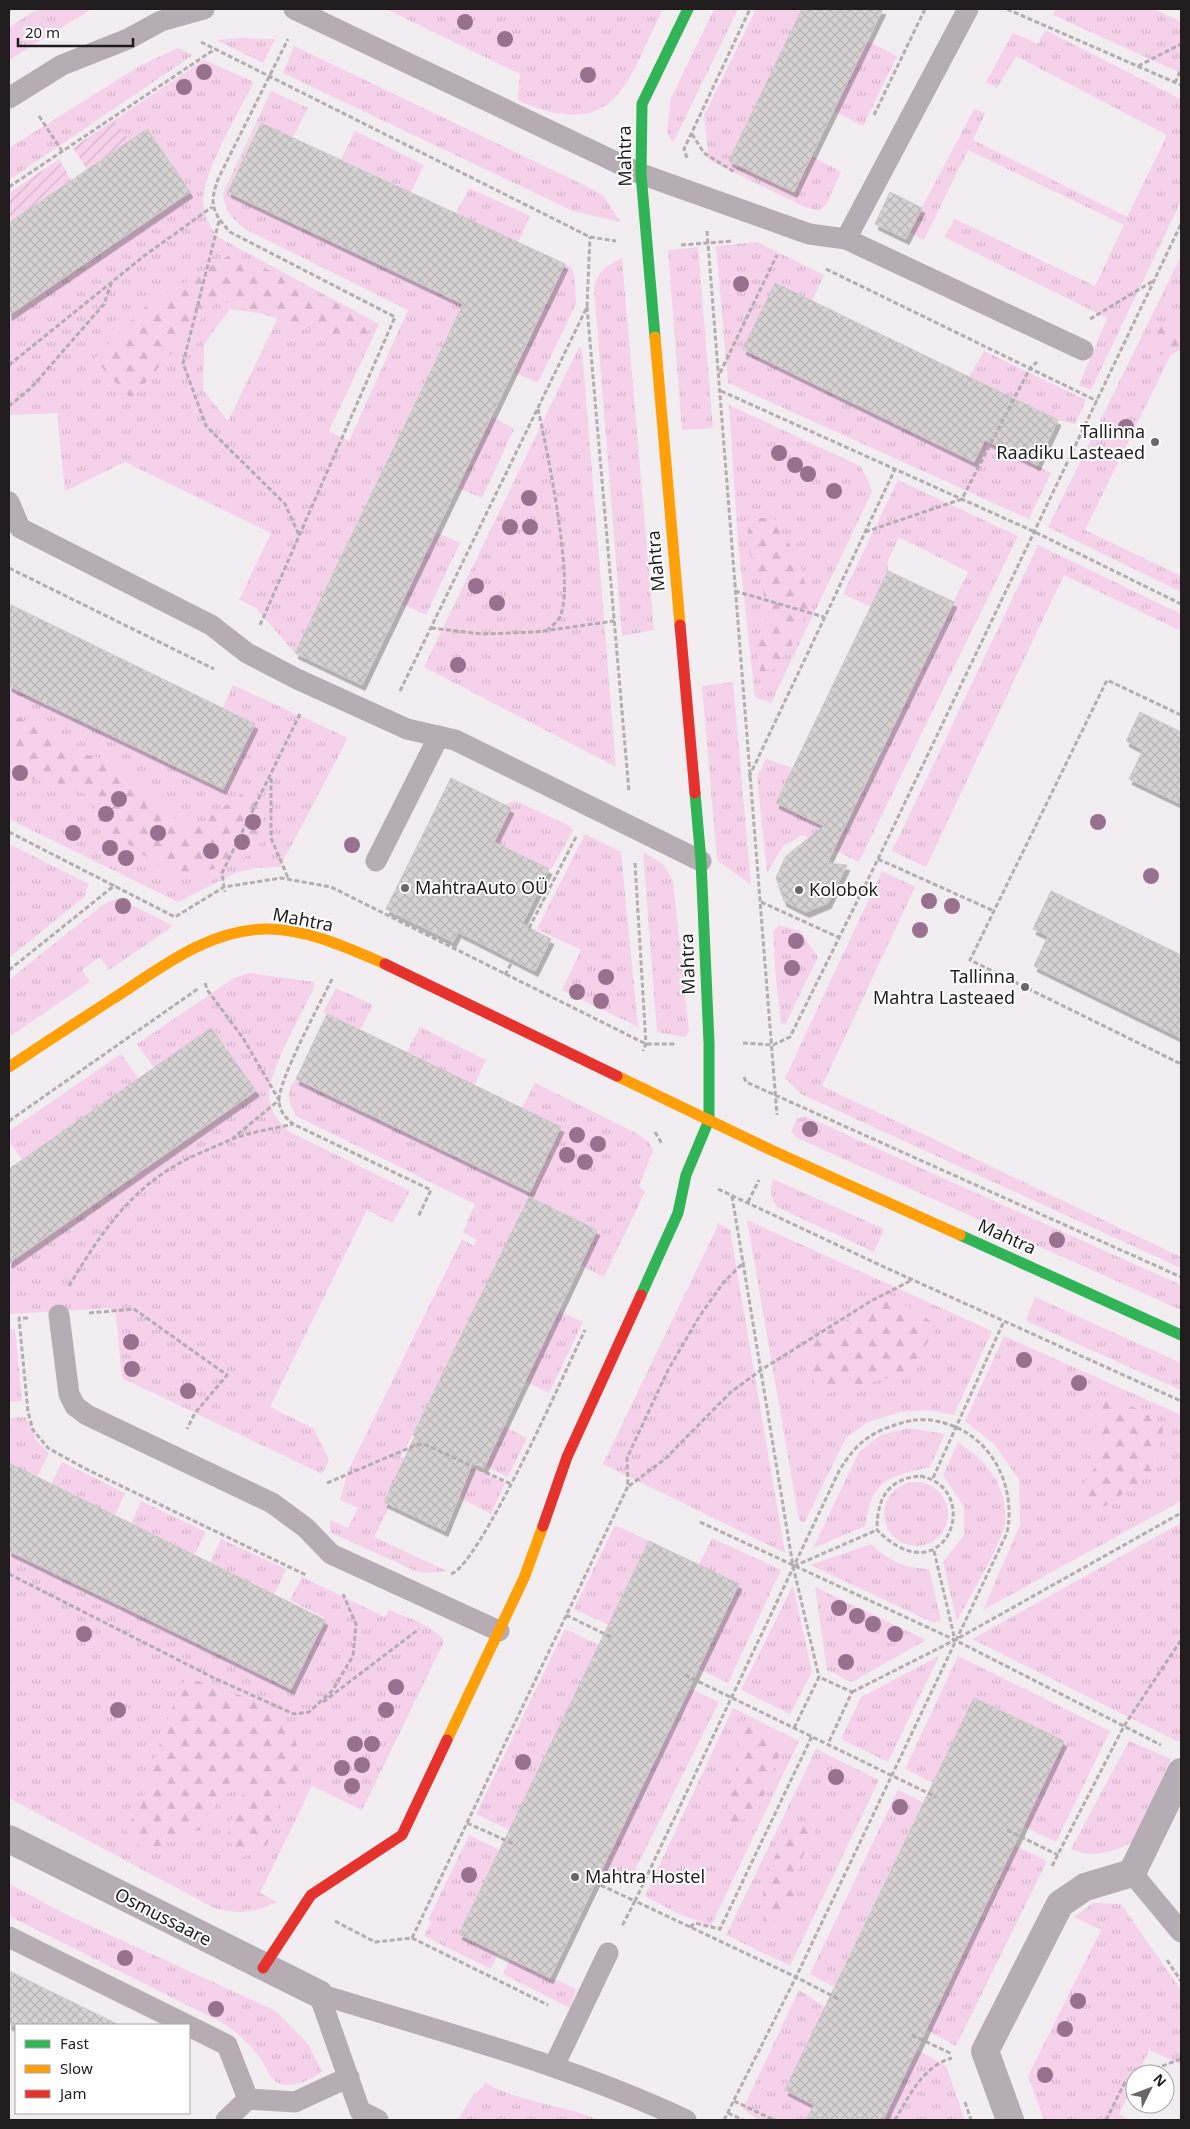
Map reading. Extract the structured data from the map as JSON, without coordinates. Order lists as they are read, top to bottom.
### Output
{
  "streets": {
    "street": ["Mahtra", "Osmussaare"]
  },
  "places": [
    "Tallinna Raadiku Lasteaed",
    "MahtraAuto OÜ",
    "Kolobok",
    "Tallinna Mahtra Lasteaed",
    "Mahtra Hostel"
  ],
  "legend": ["Fast", "Slow", "Jam"],
  "scale_bar": "20 m",
  "north": "top right"
}
